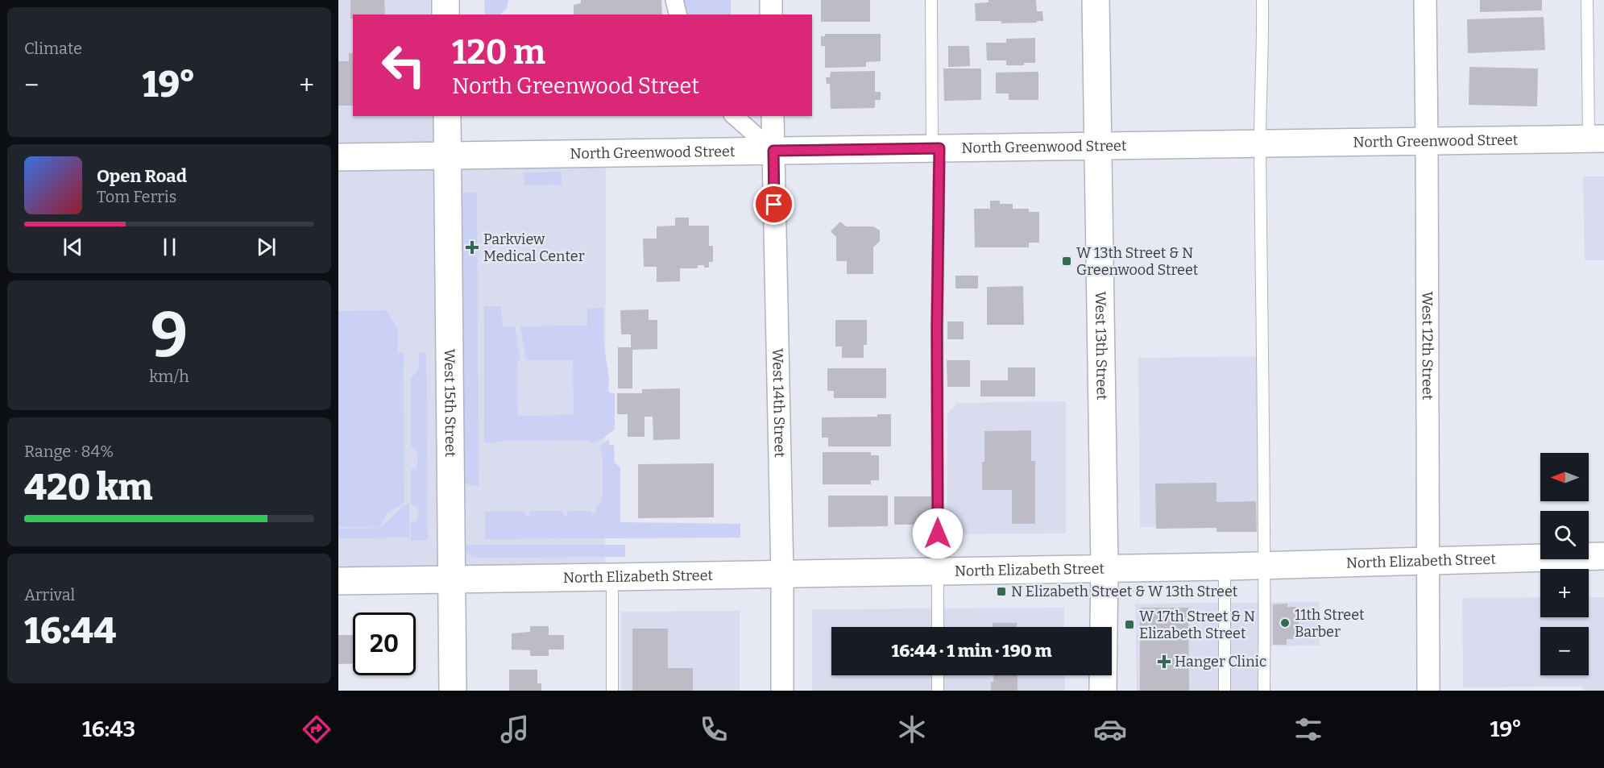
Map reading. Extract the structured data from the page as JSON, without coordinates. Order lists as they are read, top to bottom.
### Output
{
  "streets": {
    "main road": [
      "North Greenwood Street",
      "West 13th Street",
      "West 15th Street",
      "North Elizabeth Street"
    ],
    "street": ["West 12th Street", "West 14th Street"]
  },
  "crossings": [
    ["North Greenwood Street", "West 13th Street"],
    ["North Greenwood Street", "West 12th Street"],
    ["North Greenwood Street", "West 15th Street"],
    ["North Greenwood Street", "West 14th Street"],
    ["West 13th Street", "North Elizabeth Street"],
    ["West 12th Street", "North Elizabeth Street"],
    ["West 15th Street", "North Elizabeth Street"],
    ["West 14th Street", "North Elizabeth Street"]
  ],
  "places": {
    "health": ["Parkview Medical Center", "Hanger Clinic"],
    "transit": ["W 13th Street & N Greenwood Street", "N Elizabeth Street & W 13th Street", "W 17th Street & N Elizabeth Street"],
    "other": ["11th Street Barber"]
  },
  "north": "left",
  "page": {
    "tile": [
      "Climate",
      ["9", "km/h"],
      ["Range · 84%", "420 km"],
      ["Arrival", "16:44"]
    ],
    "turn": ["120 m", "North Greenwood Street"],
    "heat": ["−", "19°", "+"],
    "song": ["Open Road", "Tom Ferris"],
    "map_buttons": ["+", "−"],
    "limit": "20",
    "trip": "16:44 · 1 min · 190 m",
    "tabs": ["16:43", "19°"]
  }
}
